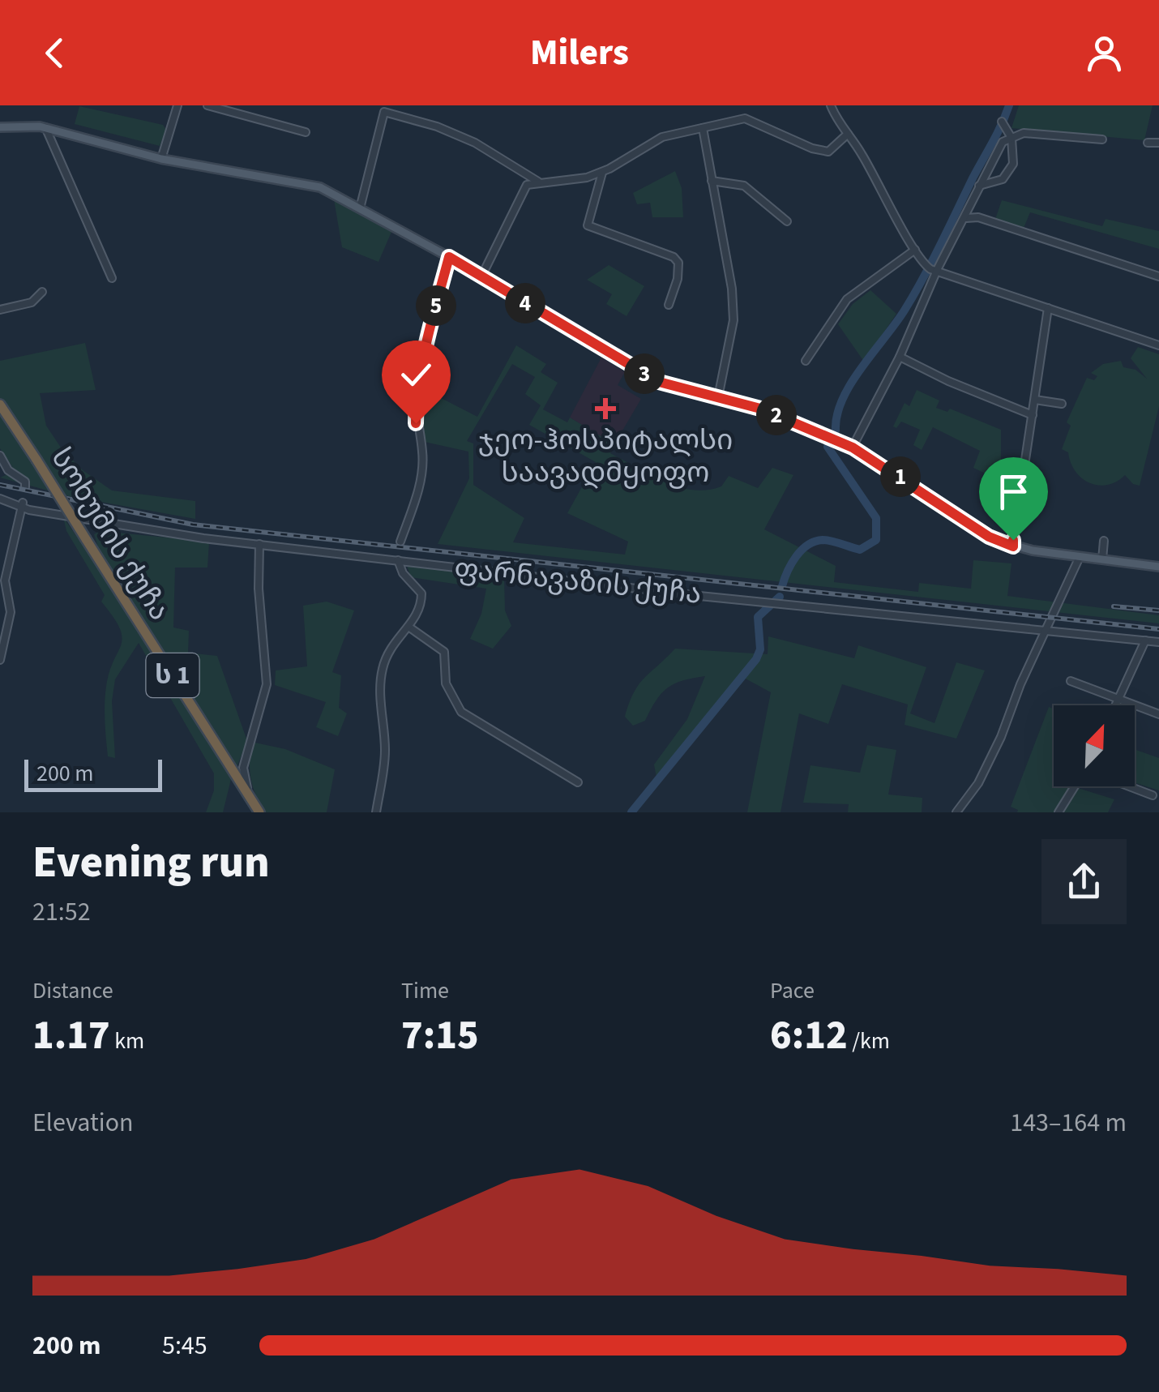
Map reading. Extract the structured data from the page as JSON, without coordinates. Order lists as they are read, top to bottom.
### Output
{
  "streets": {
    "highway": ["სოხუმის ქუჩა", "ს 1"],
    "street": ["ფარნავაზის ქუჩა"]
  },
  "places": {
    "health": ["ჯეო-ჰოსპიტალსი საავადმყოფო"]
  },
  "scale_bar": "200 m",
  "north": "top right",
  "page": {
    "header": "Milers",
    "pins": [
      "4",
      "5",
      "3",
      "2",
      "1"
    ],
    "scale": "200 m",
    "heading": ["Evening run", "21:52"],
    "stats": [
      ["Distance", "1.17 km"],
      ["Time", "7:15"],
      ["Pace", "6:12 /km"]
    ],
    "chart": ["Elevation", "143–164 m"],
    "list": [
      {
        "name": "200 m",
        "note": "5:45"
      }
    ]
  }
}
